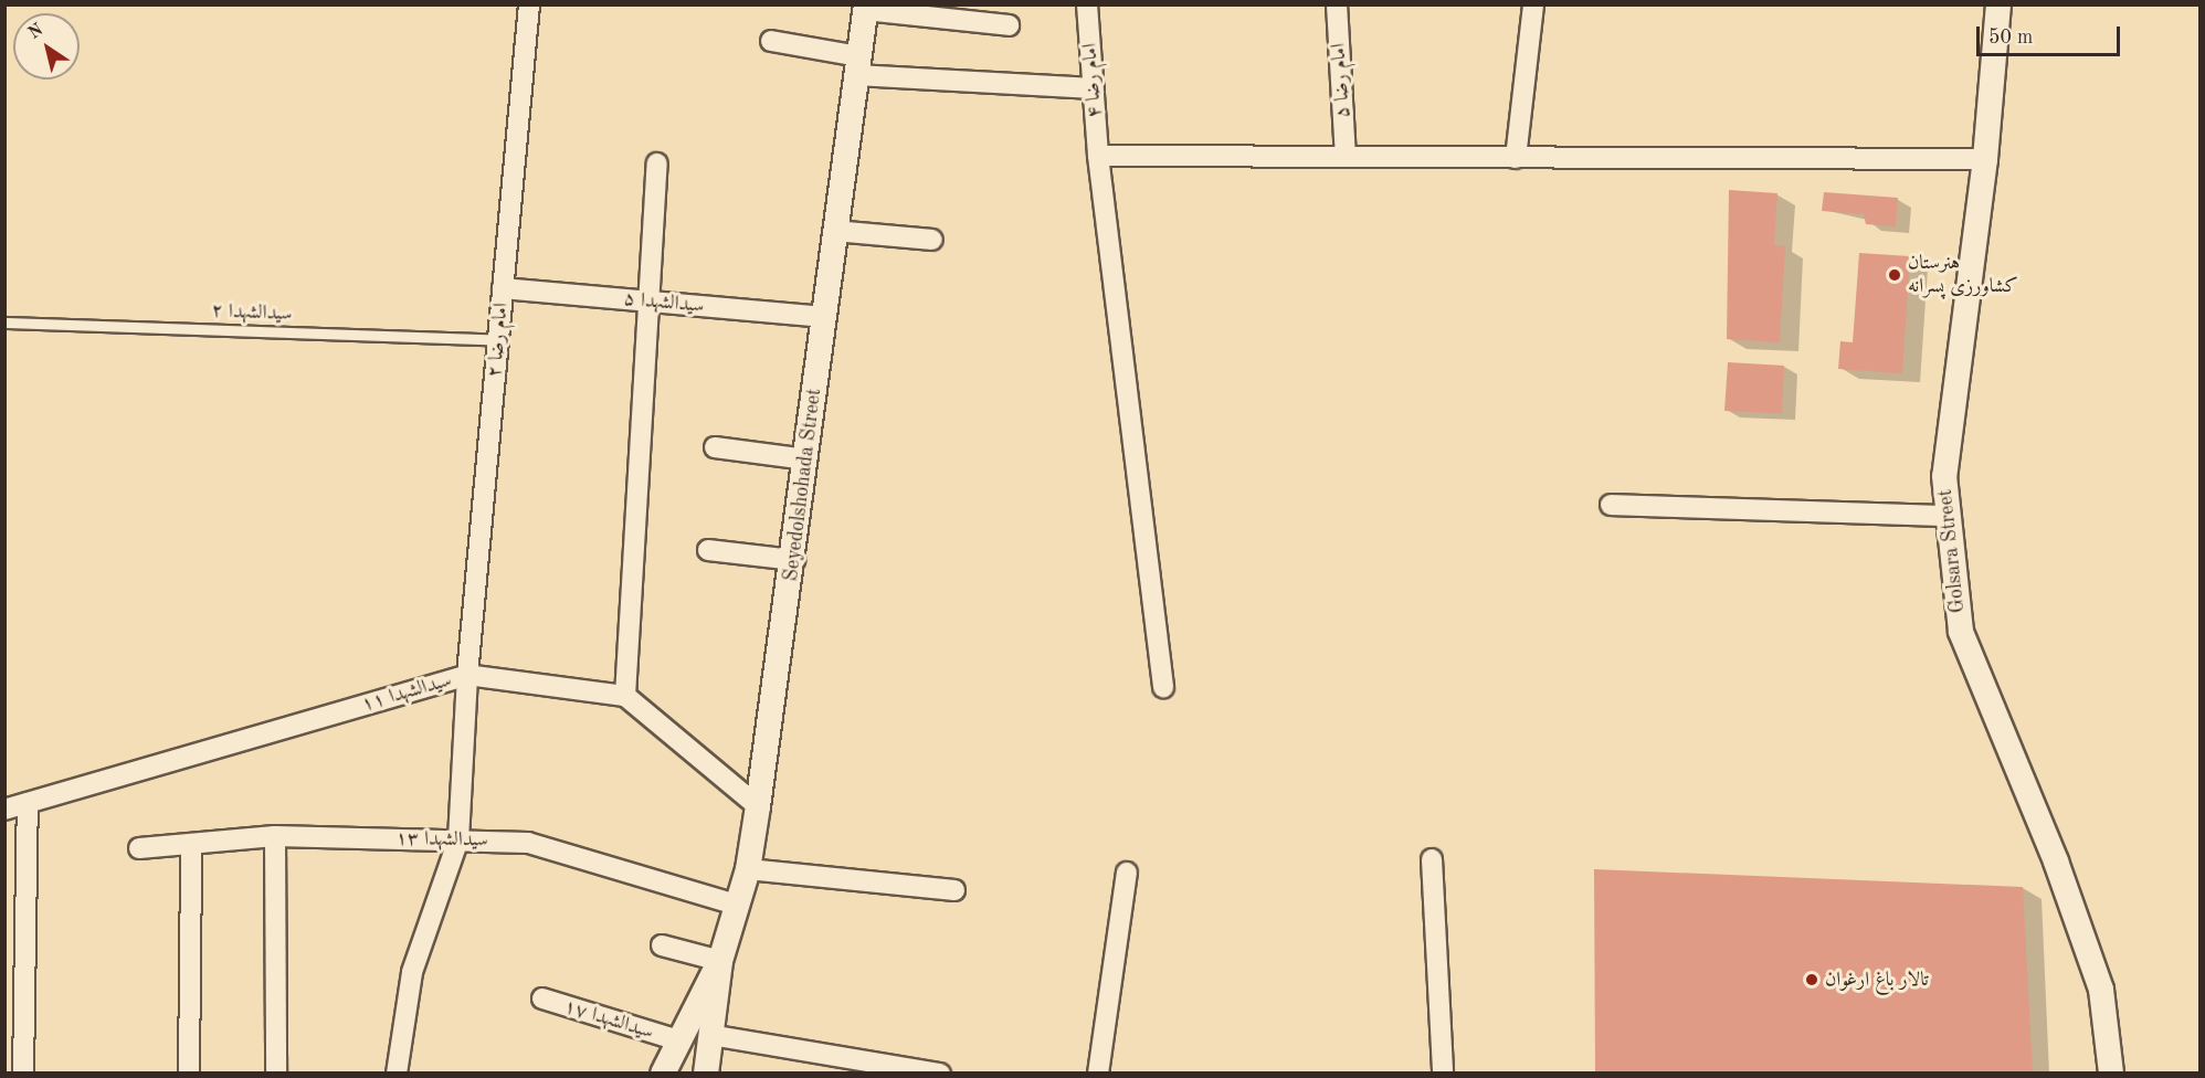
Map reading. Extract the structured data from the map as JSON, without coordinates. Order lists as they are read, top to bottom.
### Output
{
  "streets": {
    "street": [
      "امام رضا ۴",
      "امام رضا ۵",
      "سیدالشهدا ۵",
      "امام رضا ۲",
      "Seyedolshohada Street",
      "Golsara Street",
      "سیدالشهدا ۱۱",
      "سیدالشهدا ۱۳",
      "سیدالشهدا ۱۷"
    ],
    "lane": ["سیدالشهدا ۲"]
  },
  "crossings": [
    ["سیدالشهدا ۵", "امام رضا ۲"],
    ["سیدالشهدا ۵", "Seyedolshohada Street"],
    ["سیدالشهدا ۲", "امام رضا ۲"],
    ["امام رضا ۲", "سیدالشهدا ۱۱"],
    ["امام رضا ۲", "سیدالشهدا ۱۳"],
    ["Seyedolshohada Street", "سیدالشهدا ۱۳"]
  ],
  "places": ["هنرستان کشاورزی پسرانه", "تالار باغ ارغوان"],
  "scale_bar": "50 m",
  "north": "top left"
}
